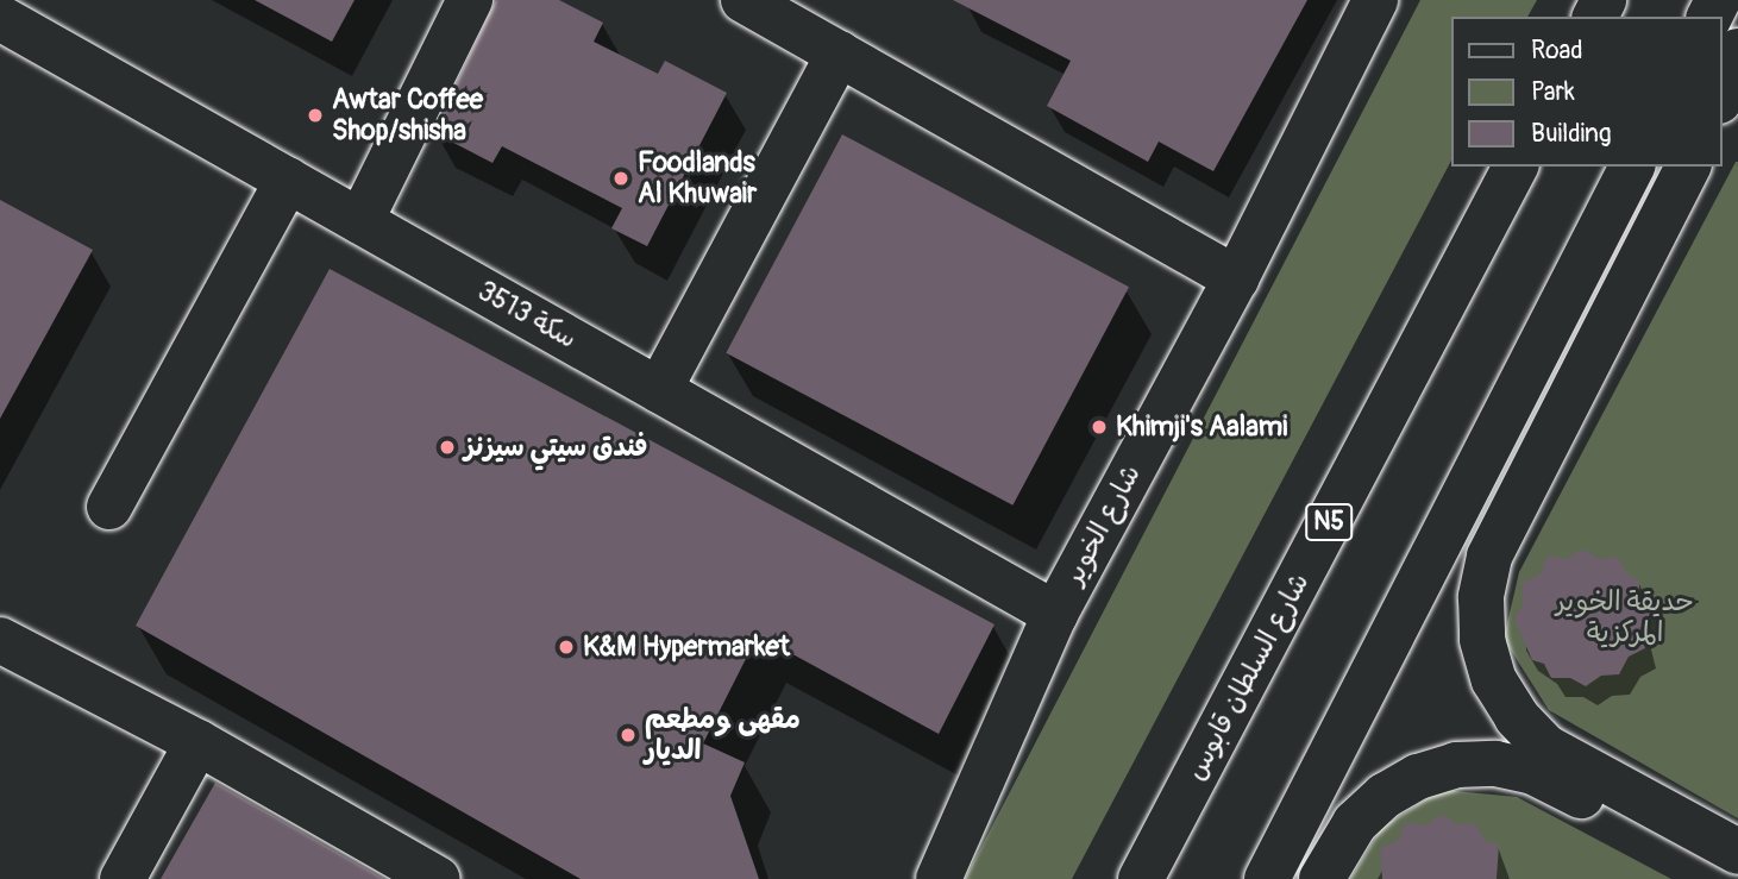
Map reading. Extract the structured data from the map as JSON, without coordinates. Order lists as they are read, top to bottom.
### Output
{
  "streets": {
    "main road": [
      "سكة 3513",
      "N5",
      "شارع الخوير",
      "شارع السلطان قابوس"
    ]
  },
  "crossings": [
    ["سكة 3513", "شارع الخوير"]
  ],
  "parks": ["حديقة الخوير المركزية"],
  "places": [
    "Awtar Coffee Shop/shisha",
    "Foodlands Al Khuwair",
    "Khimji's Aalami",
    "فندق سيتي سيزنز",
    "K&M Hypermarket",
    "مقهى ومطعم الديار"
  ],
  "legend": ["Road", "Park", "Building"]
}
